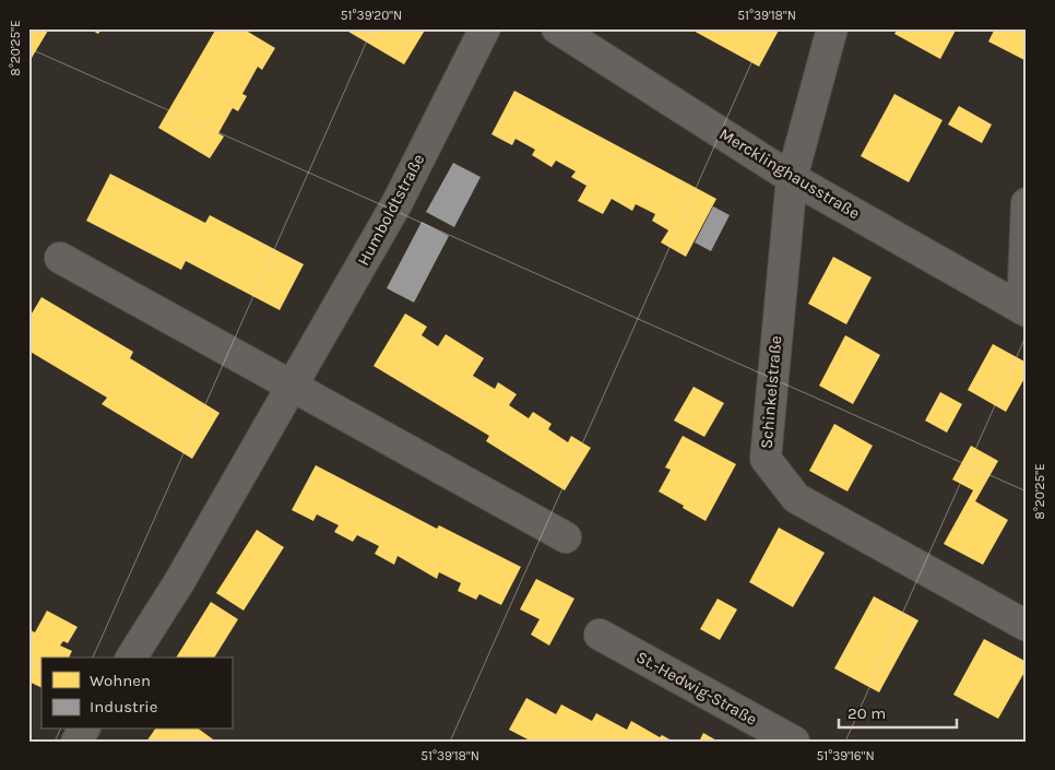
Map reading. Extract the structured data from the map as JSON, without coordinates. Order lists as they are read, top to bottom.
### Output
{
  "streets": {
    "street": [
      "Mercklinghausstraße",
      "Humboldtstraße",
      "Schinkelstraße",
      "St.-Hedwig-Straße"
    ]
  },
  "crossings": [
    ["Mercklinghausstraße", "Schinkelstraße"]
  ],
  "legend": ["Wohnen", "Industrie"],
  "scale_bar": "20 m",
  "coordinates": [
    "51°39'20\"N",
    "51°39'18\"N",
    "8°20'25\"E",
    "51°39'16\"N"
  ]
}
